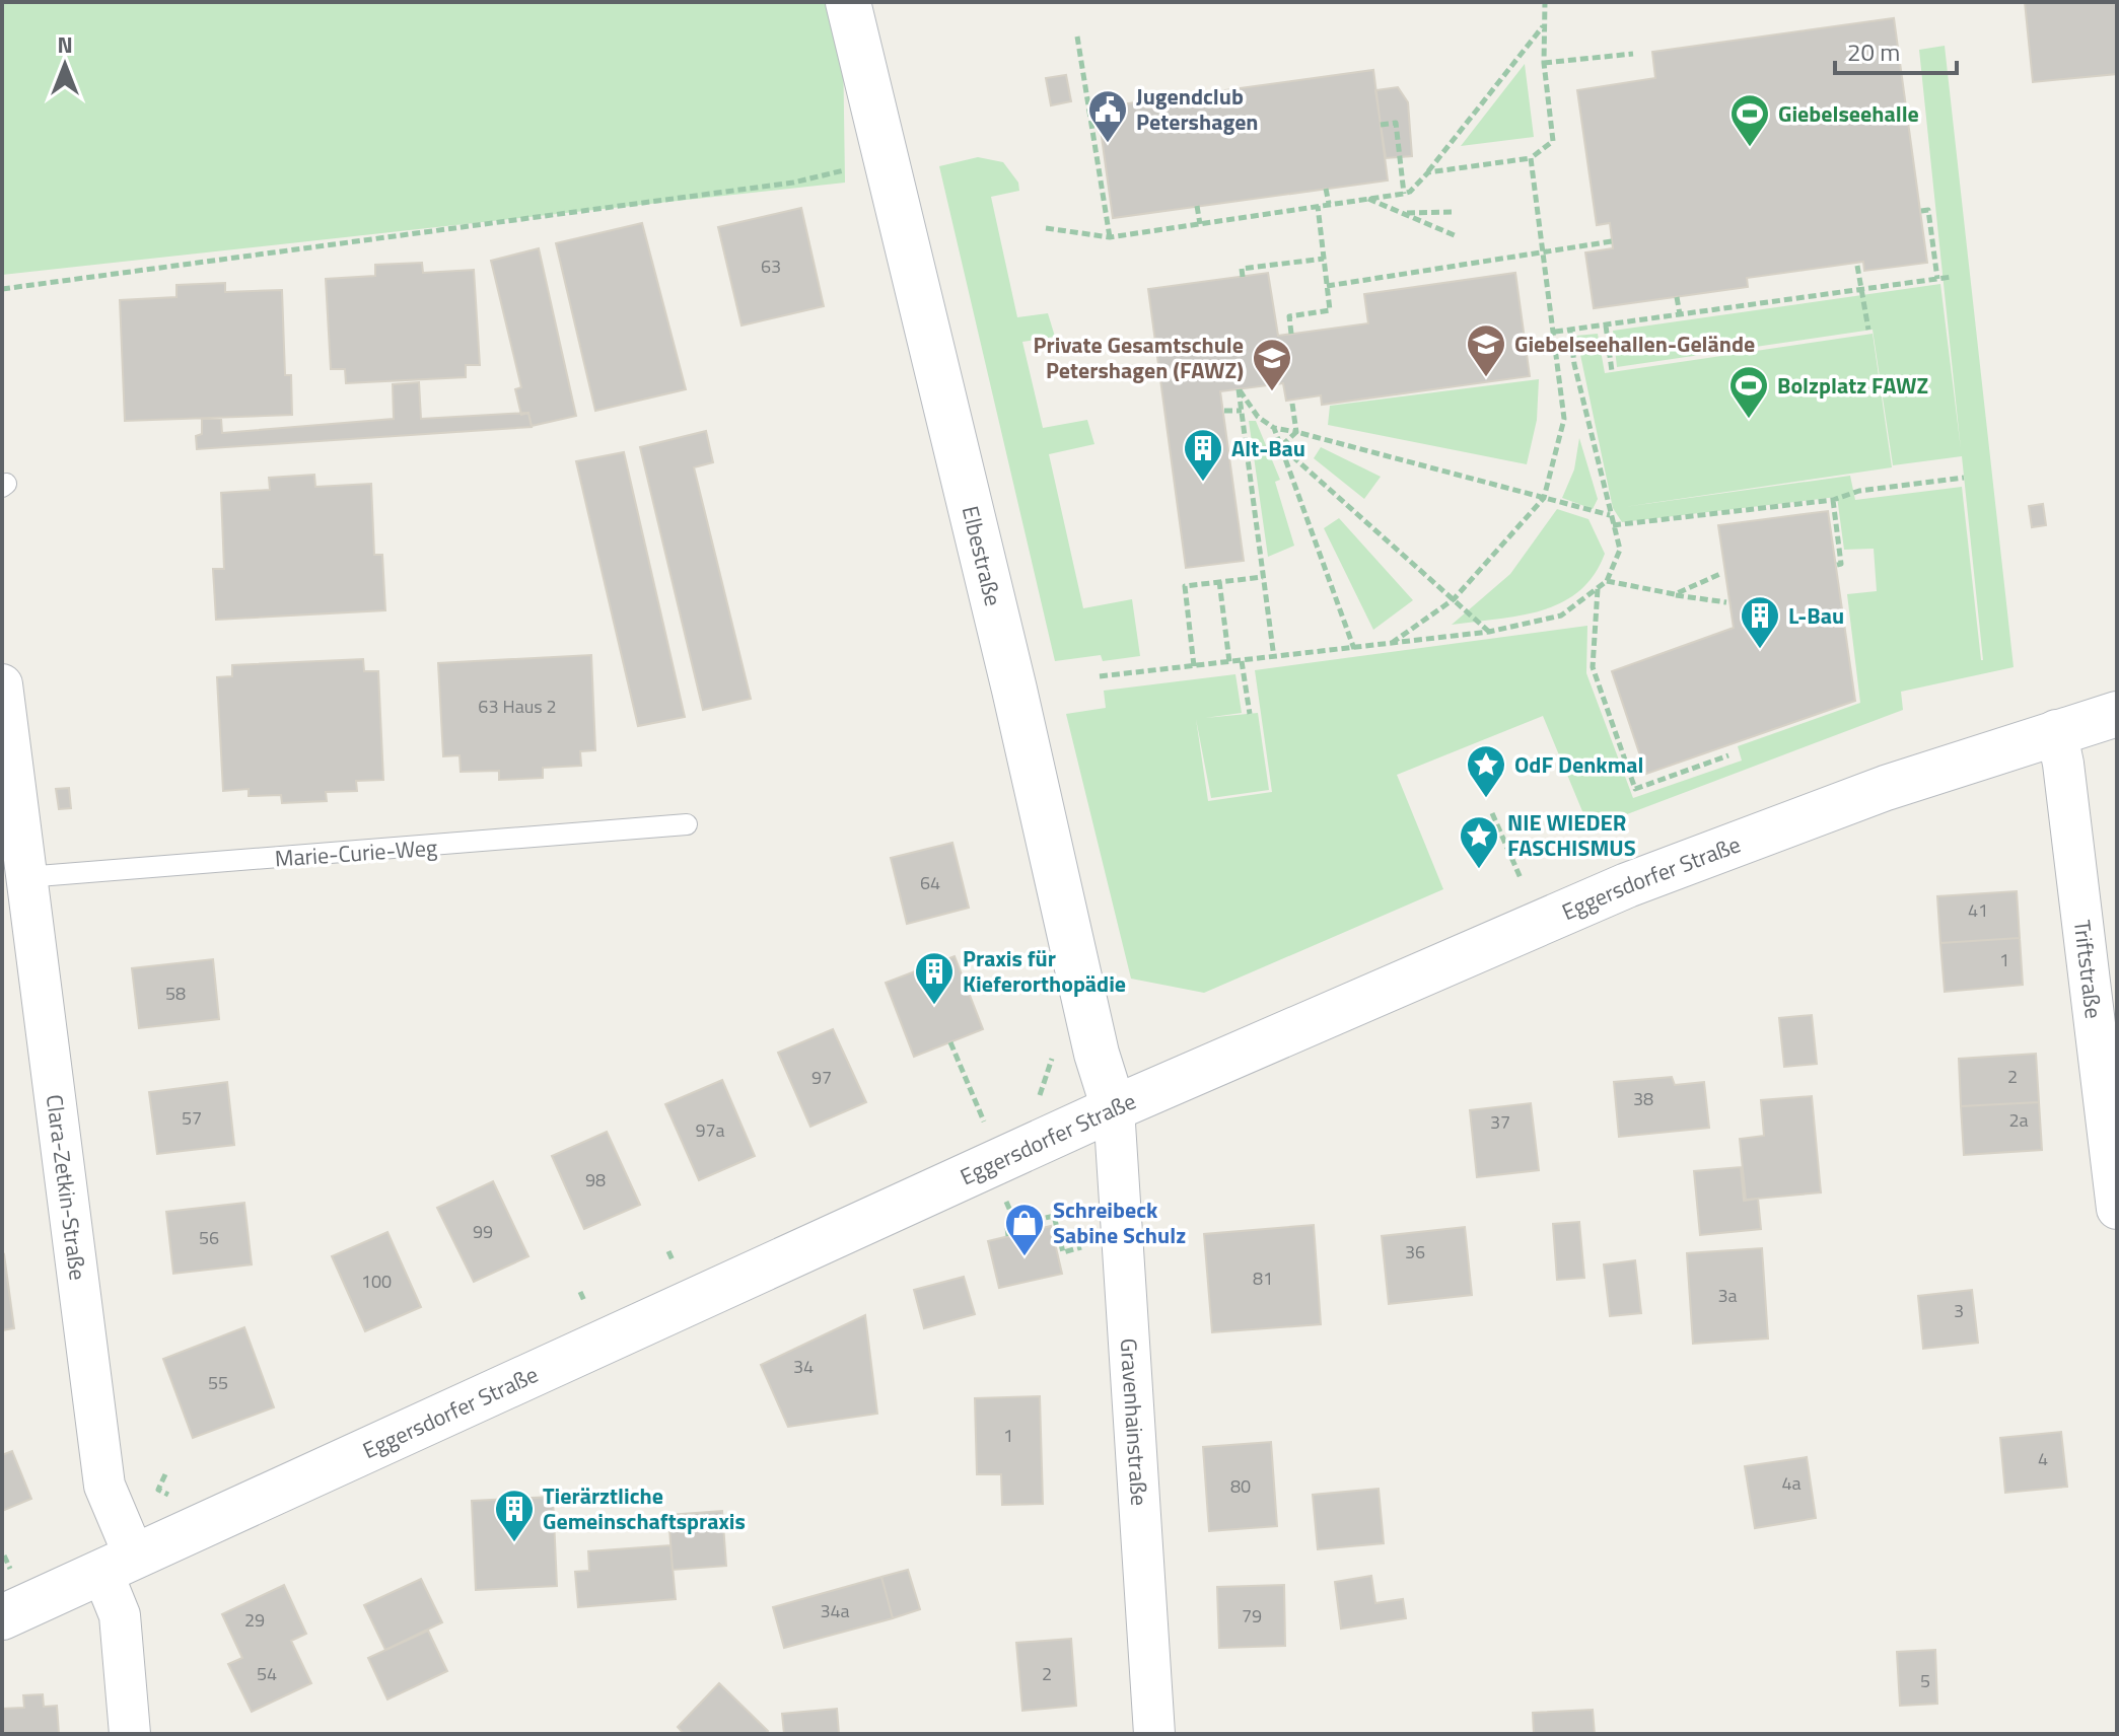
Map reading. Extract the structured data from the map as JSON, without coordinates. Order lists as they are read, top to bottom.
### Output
{
  "streets": {
    "street": [
      "Elbestraße",
      "Eggersdorfer Straße",
      "Triftstraße",
      "Clara-Zetkin-Straße",
      "Gravenhainstraße"
    ],
    "lane": ["Marie-Curie-Weg"]
  },
  "crossings": [
    ["Elbestraße", "Eggersdorfer Straße"],
    ["Elbestraße", "Gravenhainstraße"],
    ["Marie-Curie-Weg", "Clara-Zetkin-Straße"],
    ["Eggersdorfer Straße", "Triftstraße"],
    ["Eggersdorfer Straße", "Clara-Zetkin-Straße"],
    ["Eggersdorfer Straße", "Gravenhainstraße"]
  ],
  "places": {
    "public building": ["Jugendclub Petershagen"],
    "sports": ["Giebelseehalle", "Bolzplatz FAWZ"],
    "school or university": ["Giebelseehallen-Gelände", "Private Gesamtschule Petershagen (FAWZ)"],
    "building": [
      "Alt-Bau",
      "L-Bau",
      "Praxis für Kieferorthopädie",
      "Tierärztliche Gemeinschaftspraxis"
    ],
    "place": ["OdF Denkmal", "NIE WIEDER FASCHISMUS"],
    "shop": ["Schreibeck Sabine Schulz"]
  },
  "house_numbers": [
    "63",
    "63 Haus 2",
    "64",
    "41",
    "1",
    "58",
    "2",
    "97",
    "38",
    "57",
    "2a",
    "37",
    "97a",
    "98",
    "99",
    "56",
    "36",
    "81",
    "100",
    "3a",
    "3",
    "34",
    "55",
    "1",
    "4",
    "4a",
    "80",
    "34a",
    "79",
    "29",
    "54",
    "2",
    "5"
  ],
  "scale_bar": "20 m",
  "north": "top"
}
